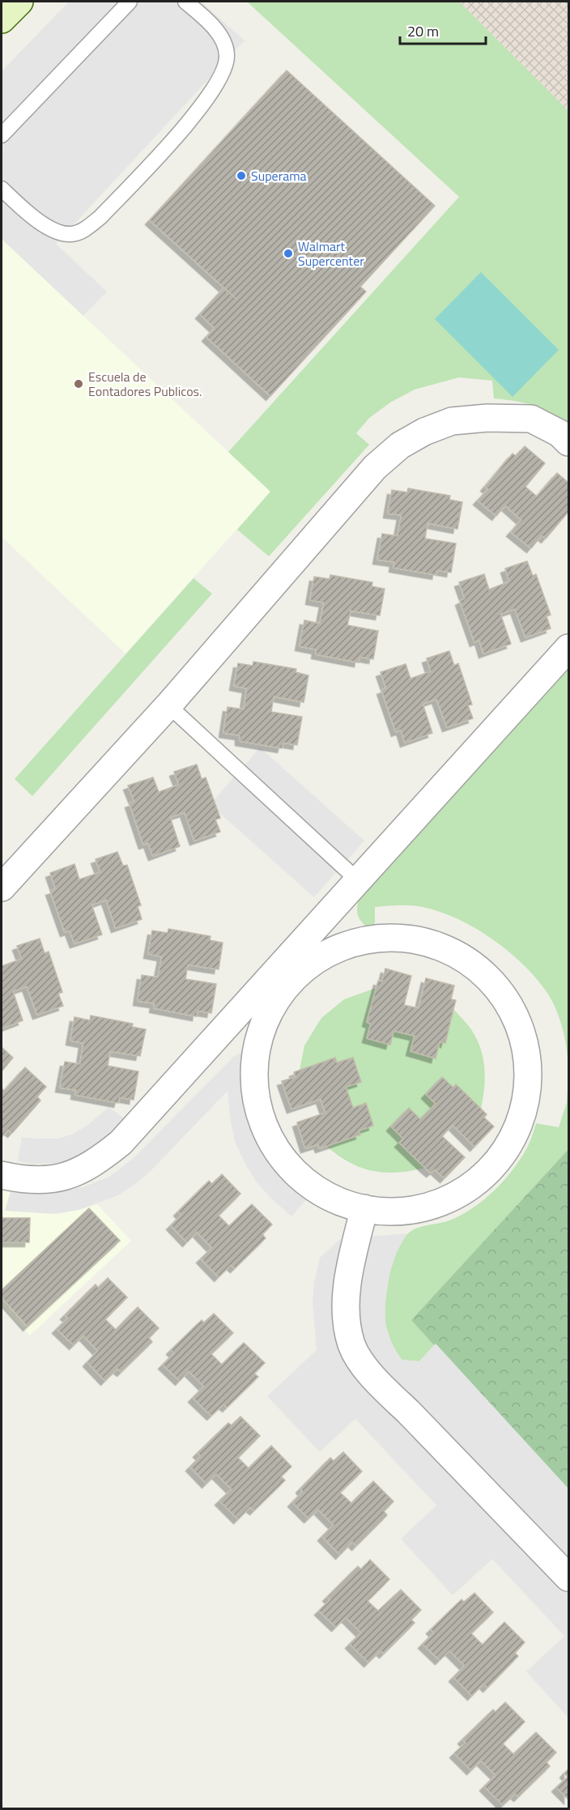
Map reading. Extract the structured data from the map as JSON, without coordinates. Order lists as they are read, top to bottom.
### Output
{
  "places": ["Superama", "Walmart Supercenter", "Escuela de Eontadores Publicos."],
  "scale_bar": "20 m"
}
